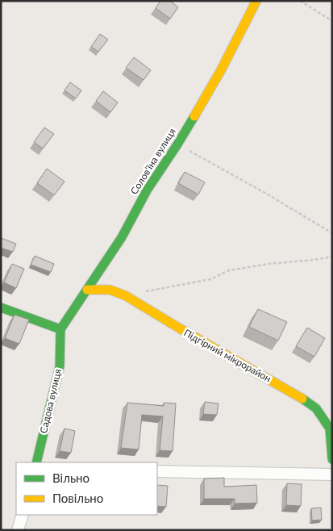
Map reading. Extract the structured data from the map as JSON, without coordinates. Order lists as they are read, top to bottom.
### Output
{
  "streets": {
    "street": ["Солов'їна вулиця", "Підгірний мікрорайон", "Садова вулиця"]
  },
  "crossings": [
    ["Солов'їна вулиця", "Підгірний мікрорайон"],
    ["Солов'їна вулиця", "Садова вулиця"]
  ],
  "legend": ["Вільно", "Повільно"]
}
